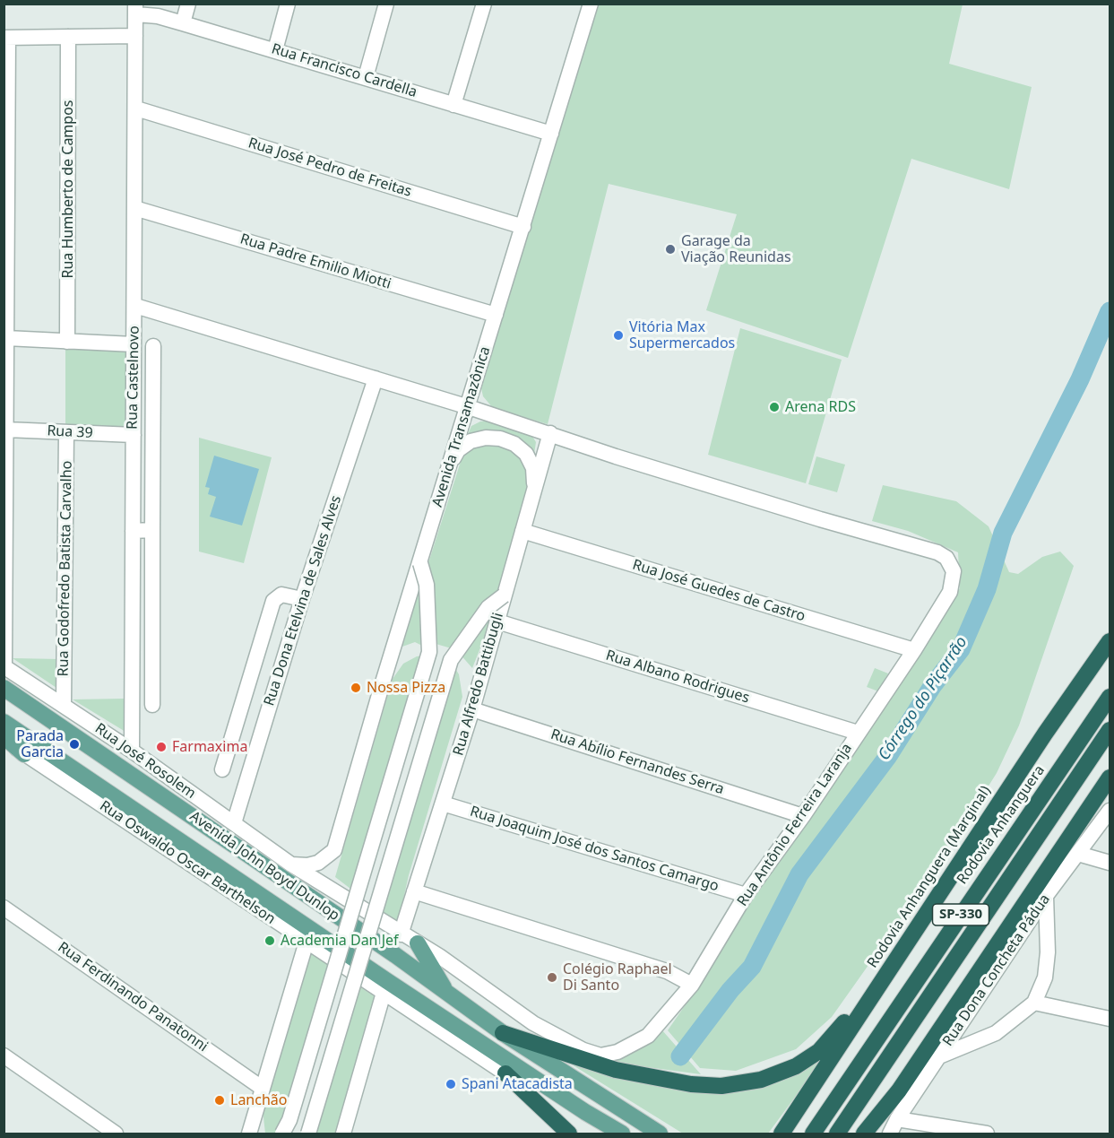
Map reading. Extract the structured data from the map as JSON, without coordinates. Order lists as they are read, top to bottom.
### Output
{
  "streets": {
    "highway": ["Rodovia Anhanguera", "Rodovia Anhanguera (Marginal)", "SP-330"],
    "main road": ["Avenida John Boyd Dunlop"],
    "street": [
      "Rua Francisco Cardella",
      "Rua José Pedro de Freitas",
      "Rua Humberto de Campos",
      "Rua Padre Emilio Miotti",
      "Rua Castelnovo",
      "Avenida Transamazônica",
      "Rua 39",
      "Rua Godofredo Batista Carvalho",
      "Rua José Guedes de Castro",
      "Rua Dona Etelvina de Sales Alves",
      "Rua Albano Rodrigues",
      "Rua Alfredo Battibugli",
      "Rua José Rosolem",
      "Rua Abílio Fernandes Serra",
      "Rua Antônio Ferreira Laranja",
      "Rua Joaquim José dos Santos Camargo",
      "Rua Oswaldo Oscar Barthelson",
      "Rua Dona Concheta Pádua",
      "Rua Ferdinando Panatonni"
    ]
  },
  "crossings": [
    ["Rua Francisco Cardella", "Rua Castelnovo"],
    ["Rua Francisco Cardella", "Avenida Transamazônica"],
    ["Rua José Pedro de Freitas", "Rua Castelnovo"],
    ["Rua José Pedro de Freitas", "Avenida Transamazônica"],
    ["Rua Padre Emilio Miotti", "Rua Castelnovo"],
    ["Rua Padre Emilio Miotti", "Avenida Transamazônica"],
    ["Rua Castelnovo", "Rua 39"],
    ["Rua Castelnovo", "Rua José Rosolem"],
    ["Avenida Transamazônica", "Rua José Rosolem"],
    ["Rua 39", "Rua Godofredo Batista Carvalho"],
    ["Rua Godofredo Batista Carvalho", "Rua José Rosolem"],
    ["Rua José Guedes de Castro", "Rua Alfredo Battibugli"],
    ["Rua José Guedes de Castro", "Rua Antônio Ferreira Laranja"],
    ["Rua Dona Etelvina de Sales Alves", "Rua José Rosolem"],
    ["Rua Albano Rodrigues", "Rua Alfredo Battibugli"],
    ["Rua Albano Rodrigues", "Rua Antônio Ferreira Laranja"],
    ["Rua Alfredo Battibugli", "Rua José Rosolem"],
    ["Rua Alfredo Battibugli", "Rua Abílio Fernandes Serra"],
    ["Rua Alfredo Battibugli", "Rua Antônio Ferreira Laranja"],
    ["Rua Alfredo Battibugli", "Rua Joaquim José dos Santos Camargo"],
    ["Rua José Rosolem", "Rua Antônio Ferreira Laranja"],
    ["Rua Abílio Fernandes Serra", "Rua Antônio Ferreira Laranja"],
    ["Rua Antônio Ferreira Laranja", "Rua Joaquim José dos Santos Camargo"]
  ],
  "water": ["Córrego do Piçarrão"],
  "places": [
    "Garage da Viação Reunidas",
    "Vitória Max Supermercados",
    "Arena RDS",
    "Nossa Pizza",
    "Parada Garcia",
    "Farmaxima",
    "Academia Dan Jef",
    "Colégio Raphael Di Santo",
    "Spani Atacadista",
    "Lanchão"
  ]
}
